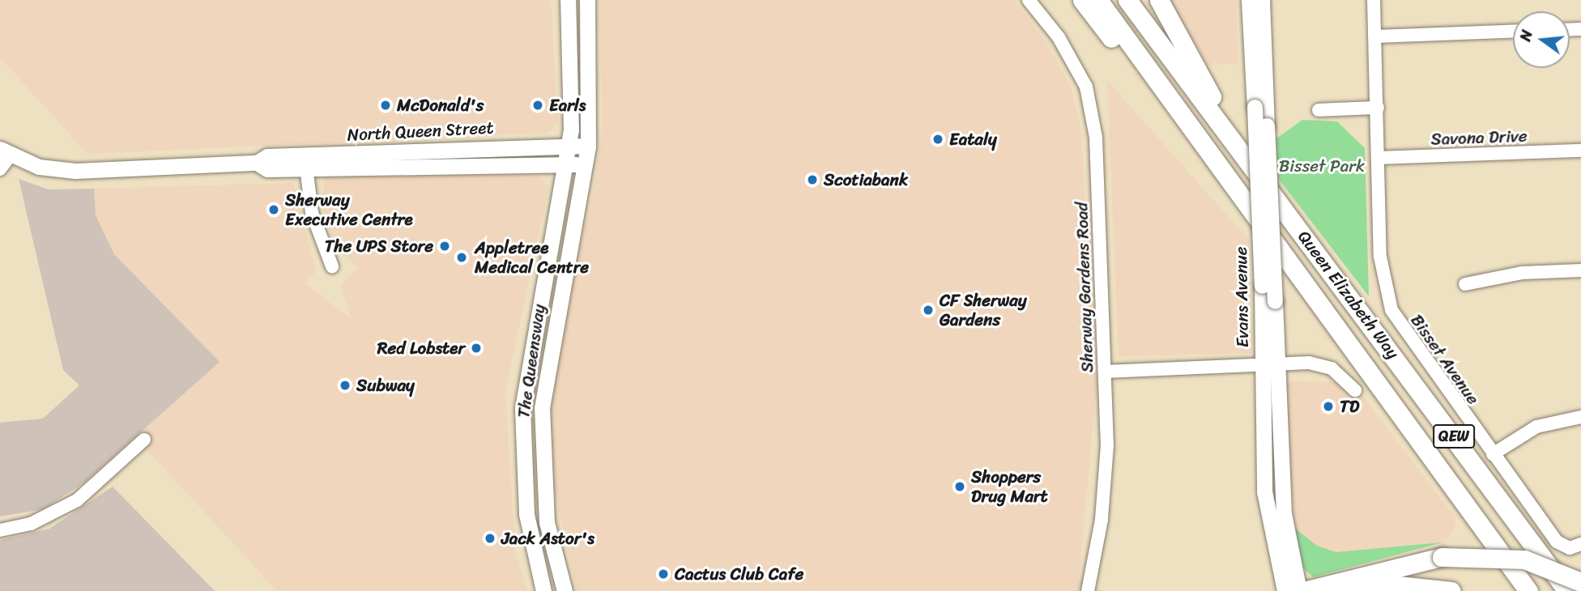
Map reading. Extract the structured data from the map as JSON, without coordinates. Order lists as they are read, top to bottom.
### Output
{
  "streets": {
    "highway": ["Queen Elizabeth Way", "QEW"],
    "main road": ["North Queen Street", "Evans Avenue", "The Queensway"],
    "street": ["Savona Drive", "Sherway Gardens Road", "Bisset Avenue"]
  },
  "crossings": [
    ["North Queen Street", "The Queensway"],
    ["Savona Drive", "Bisset Avenue"]
  ],
  "parks": ["Bisset Park"],
  "places": [
    "McDonald's",
    "Earls",
    "Eataly",
    "Scotiabank",
    "Sherway Executive Centre",
    "The UPS Store",
    "Appletree Medical Centre",
    "CF Sherway Gardens",
    "Red Lobster",
    "Subway",
    "TD",
    "Shoppers Drug Mart",
    "Jack Astor's",
    "Cactus Club Cafe"
  ],
  "north": "left"
}
